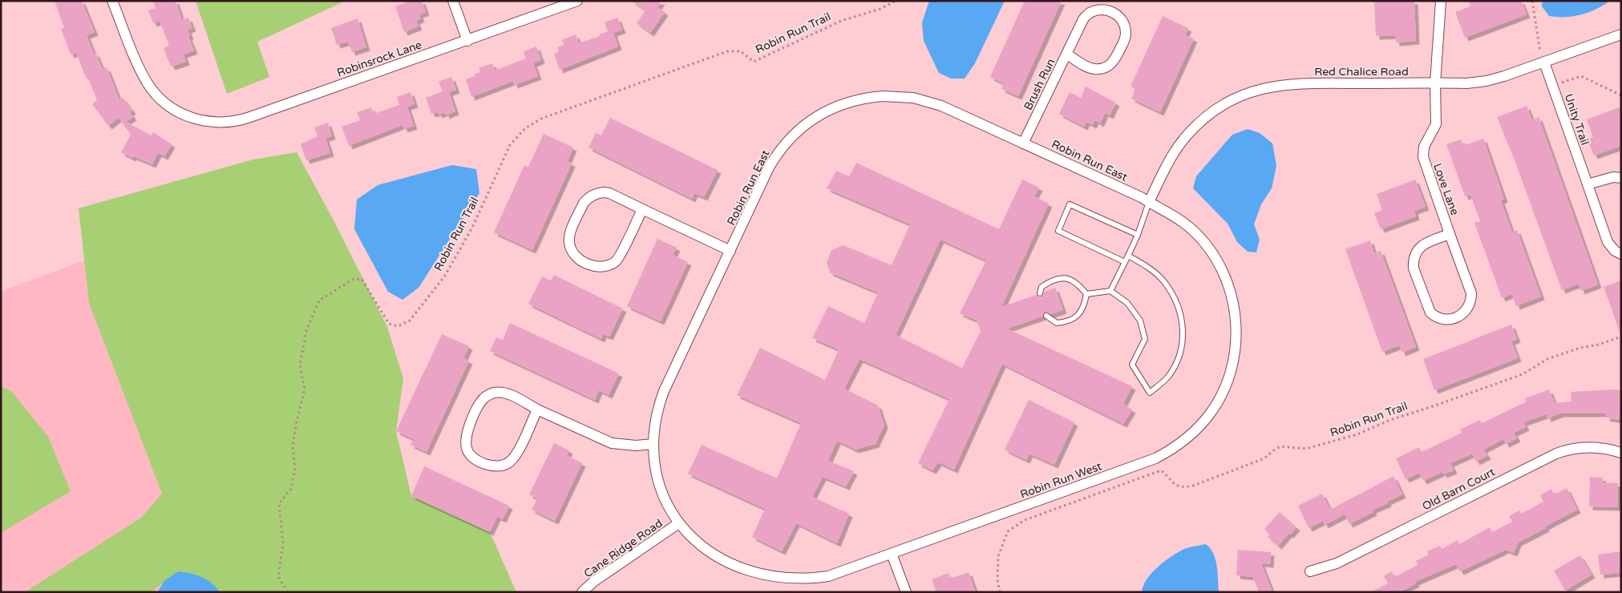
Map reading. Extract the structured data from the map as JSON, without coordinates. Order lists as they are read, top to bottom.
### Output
{
  "streets": {
    "street": [
      "Robinsrock Lane",
      "Red Chalice Road",
      "Brush Run",
      "Unity Trail",
      "Robin Run East",
      "Love Lane",
      "Robin Run West",
      "Old Barn Court",
      "Cane Ridge Road"
    ],
    "path": ["Robin Run Trail"]
  },
  "crossings": [
    ["Red Chalice Road", "Unity Trail"],
    ["Red Chalice Road", "Robin Run East"],
    ["Red Chalice Road", "Love Lane"],
    ["Red Chalice Road", "Robin Run West"],
    ["Brush Run", "Robin Run East"],
    ["Robin Run East", "Robin Run West"],
    ["Robin Run East", "Cane Ridge Road"],
    ["Robin Run West", "Cane Ridge Road"]
  ]
}
